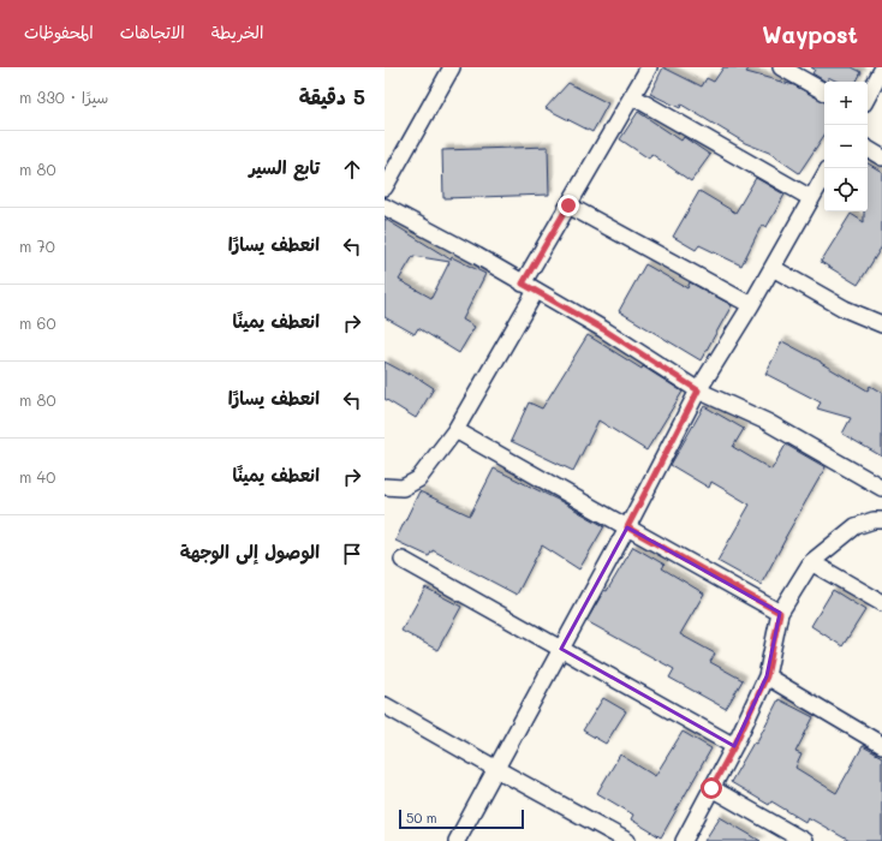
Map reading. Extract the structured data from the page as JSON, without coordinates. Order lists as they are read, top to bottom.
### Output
{
  "scale_bar": "50 m",
  "page": {
    "header": "Waypost",
    "nav": ["الخريطة", "الاتجاهات", "المحفوظات"],
    "heading": ["5 دقيقة", "سيرًا · 330 m"],
    "map_buttons": ["+", "−"],
    "list": [
      ["تابع السير", "80 m"],
      ["انعطف يسارًا", "70 m"],
      ["انعطف يمينًا", "60 m"],
      ["انعطف يسارًا", "80 m"],
      ["انعطف يمينًا", "40 m"],
      "الوصول إلى الوجهة"
    ],
    "scale": "50 m"
  }
}
